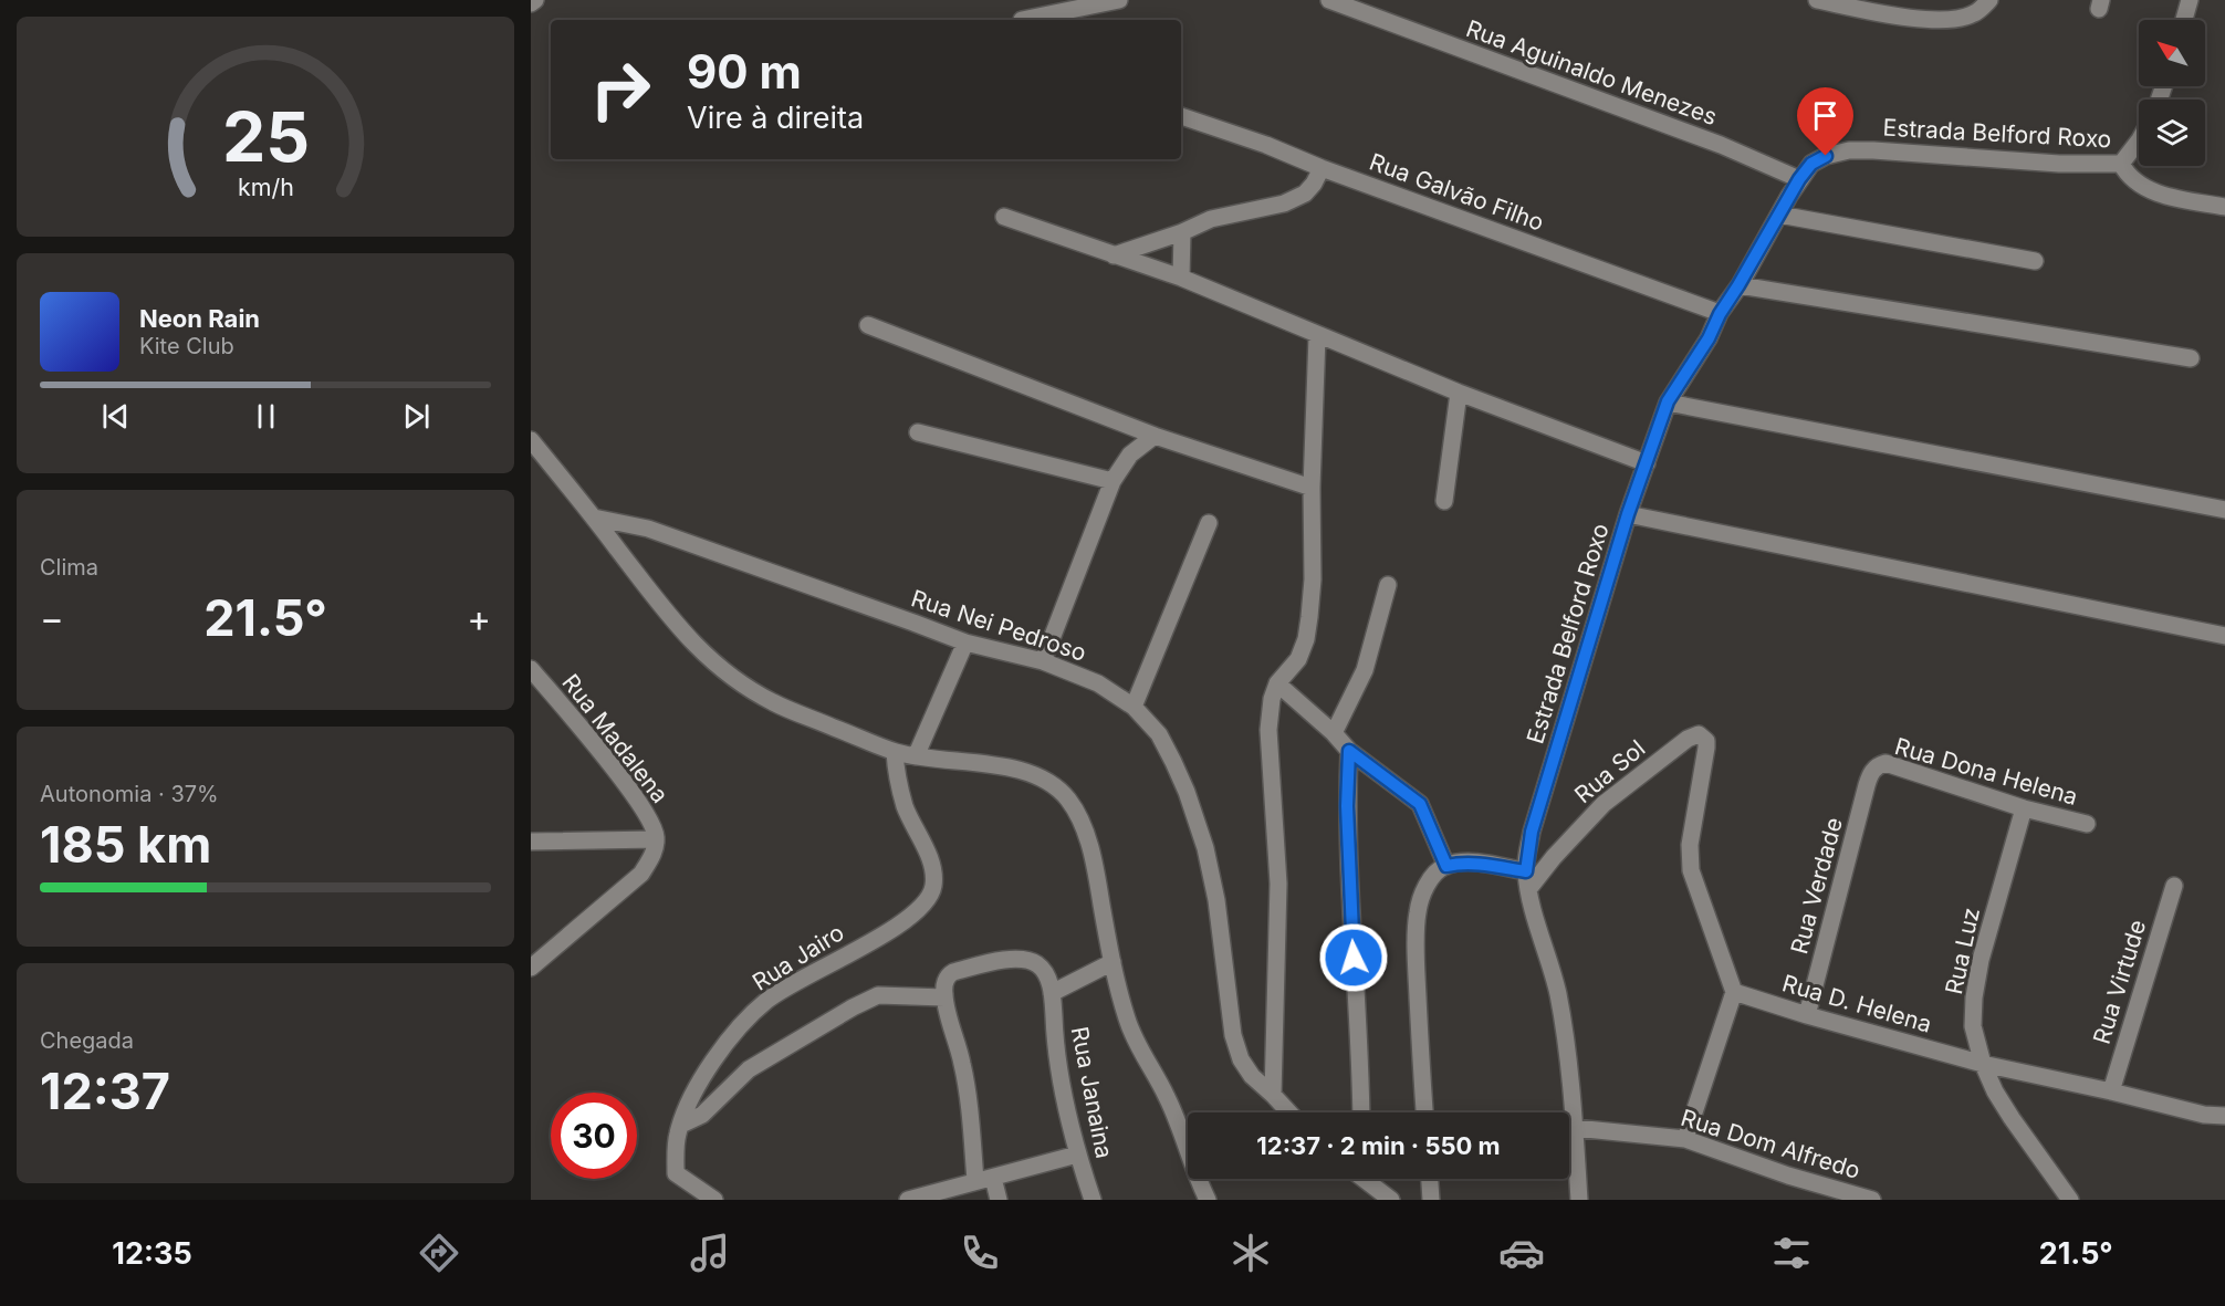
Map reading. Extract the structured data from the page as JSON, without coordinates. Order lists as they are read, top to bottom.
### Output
{
  "streets": {
    "street": [
      "Rua Aguinaldo Menezes",
      "Estrada Belford Roxo",
      "Rua Galvão Filho",
      "Rua Nei Pedroso",
      "Rua Madalena",
      "Rua Sol",
      "Rua Dona Helena",
      "Rua Verdade",
      "Rua Luz",
      "Rua Jairo",
      "Rua Virtude",
      "Rua D. Helena",
      "Rua Janaina",
      "Rua Dom Alfredo"
    ]
  },
  "crossings": [
    ["Rua Aguinaldo Menezes", "Estrada Belford Roxo"],
    ["Estrada Belford Roxo", "Rua Galvão Filho"],
    ["Estrada Belford Roxo", "Rua Sol"],
    ["Estrada Belford Roxo", "Rua Dom Alfredo"],
    ["Rua Sol", "Rua D. Helena"],
    ["Rua Dona Helena", "Rua Verdade"],
    ["Rua Dona Helena", "Rua Luz"],
    ["Rua Verdade", "Rua D. Helena"],
    ["Rua Luz", "Rua D. Helena"],
    ["Rua Virtude", "Rua D. Helena"]
  ],
  "north": "top left",
  "page": {
    "turn": ["90 m", "Vire à direita"],
    "song": ["Neon Rain", "Kite Club"],
    "tile": [
      "Clima",
      ["Autonomia · 37%", "185 km"],
      ["Chegada", "12:37"]
    ],
    "heat": ["−", "21.5°", "+"],
    "limit": "30",
    "trip": "12:37 · 2 min · 550 m",
    "tabs": ["12:35", "21.5°"],
    "gauge": ["25", "km/h"]
  }
}
